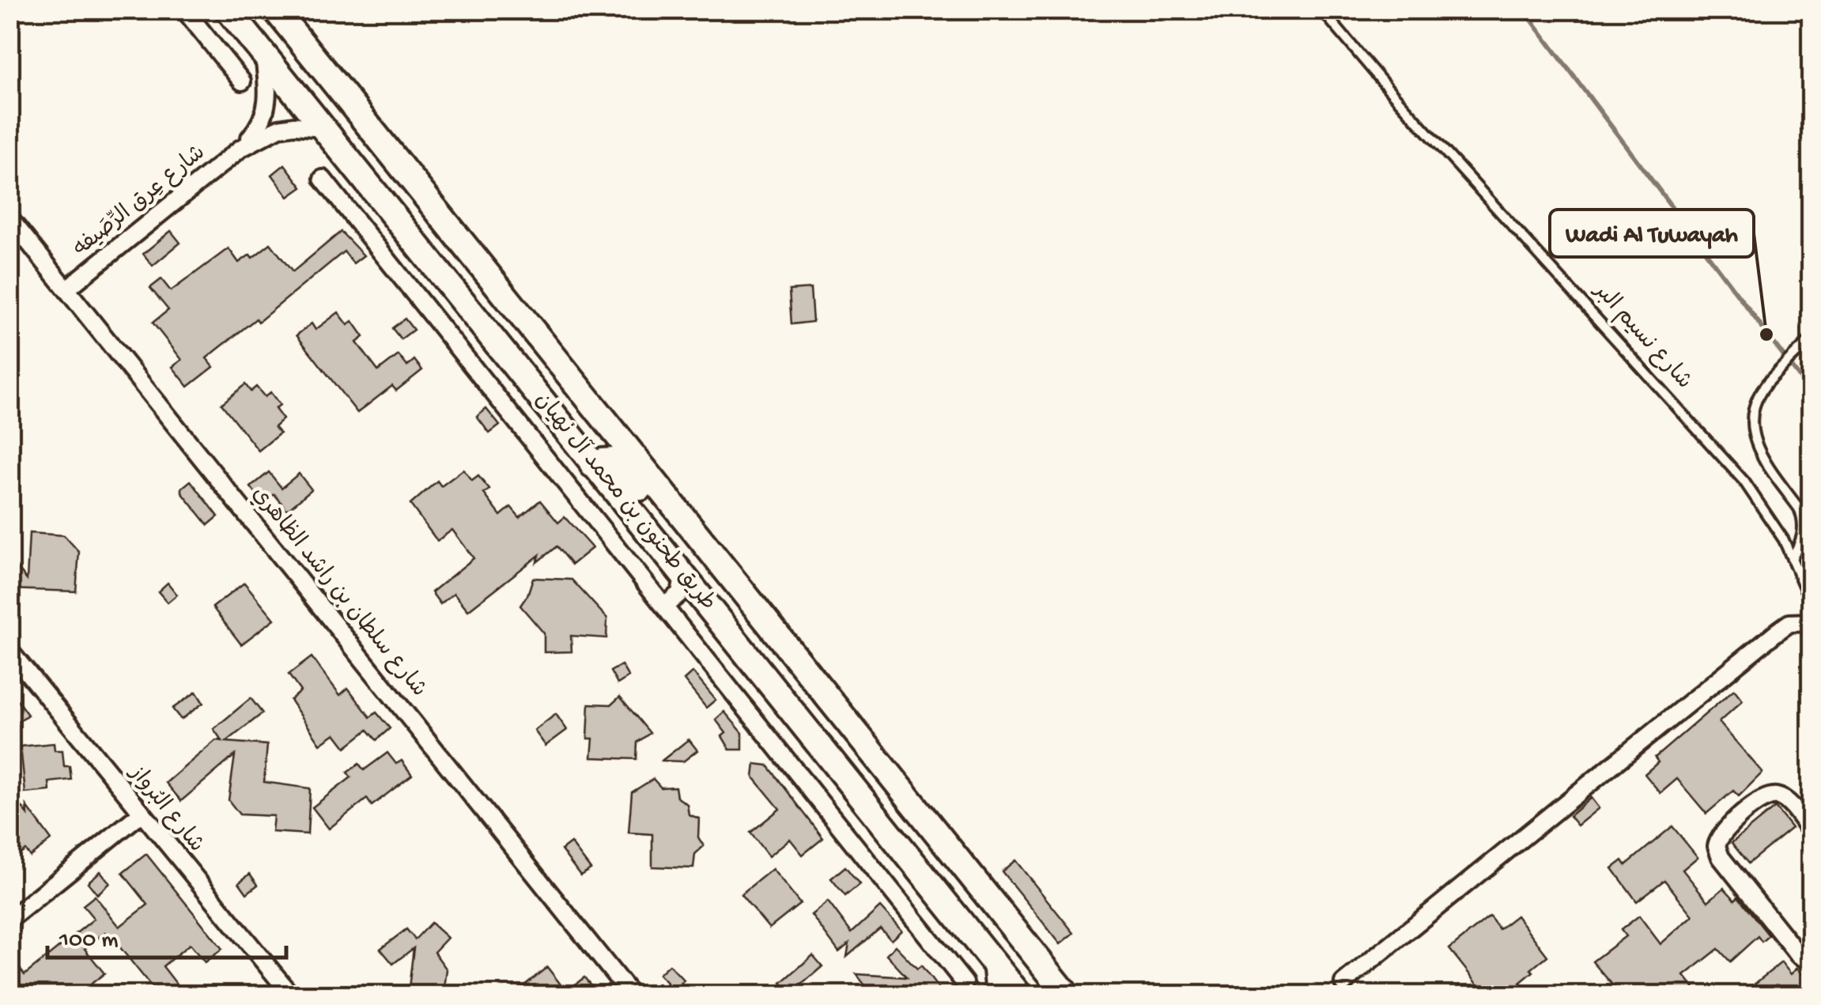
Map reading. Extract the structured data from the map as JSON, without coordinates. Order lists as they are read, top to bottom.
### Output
{
  "streets": {
    "main road": ["طريق طحنون بن محمد آل نهيان"],
    "street": ["شارع عِرق الرِّصَيفه", "شارع سلطان بن راشد الظاهري", "شارع البُرواز"],
    "lane": ["شارع نسيم البر"]
  },
  "crossings": [
    ["شارع عِرق الرِّصَيفه", "طريق طحنون بن محمد آل نهيان"],
    ["شارع عِرق الرِّصَيفه", "شارع سلطان بن راشد الظاهري"]
  ],
  "places": ["Wadi Al Tuwayah"],
  "scale_bar": "100 m"
}
